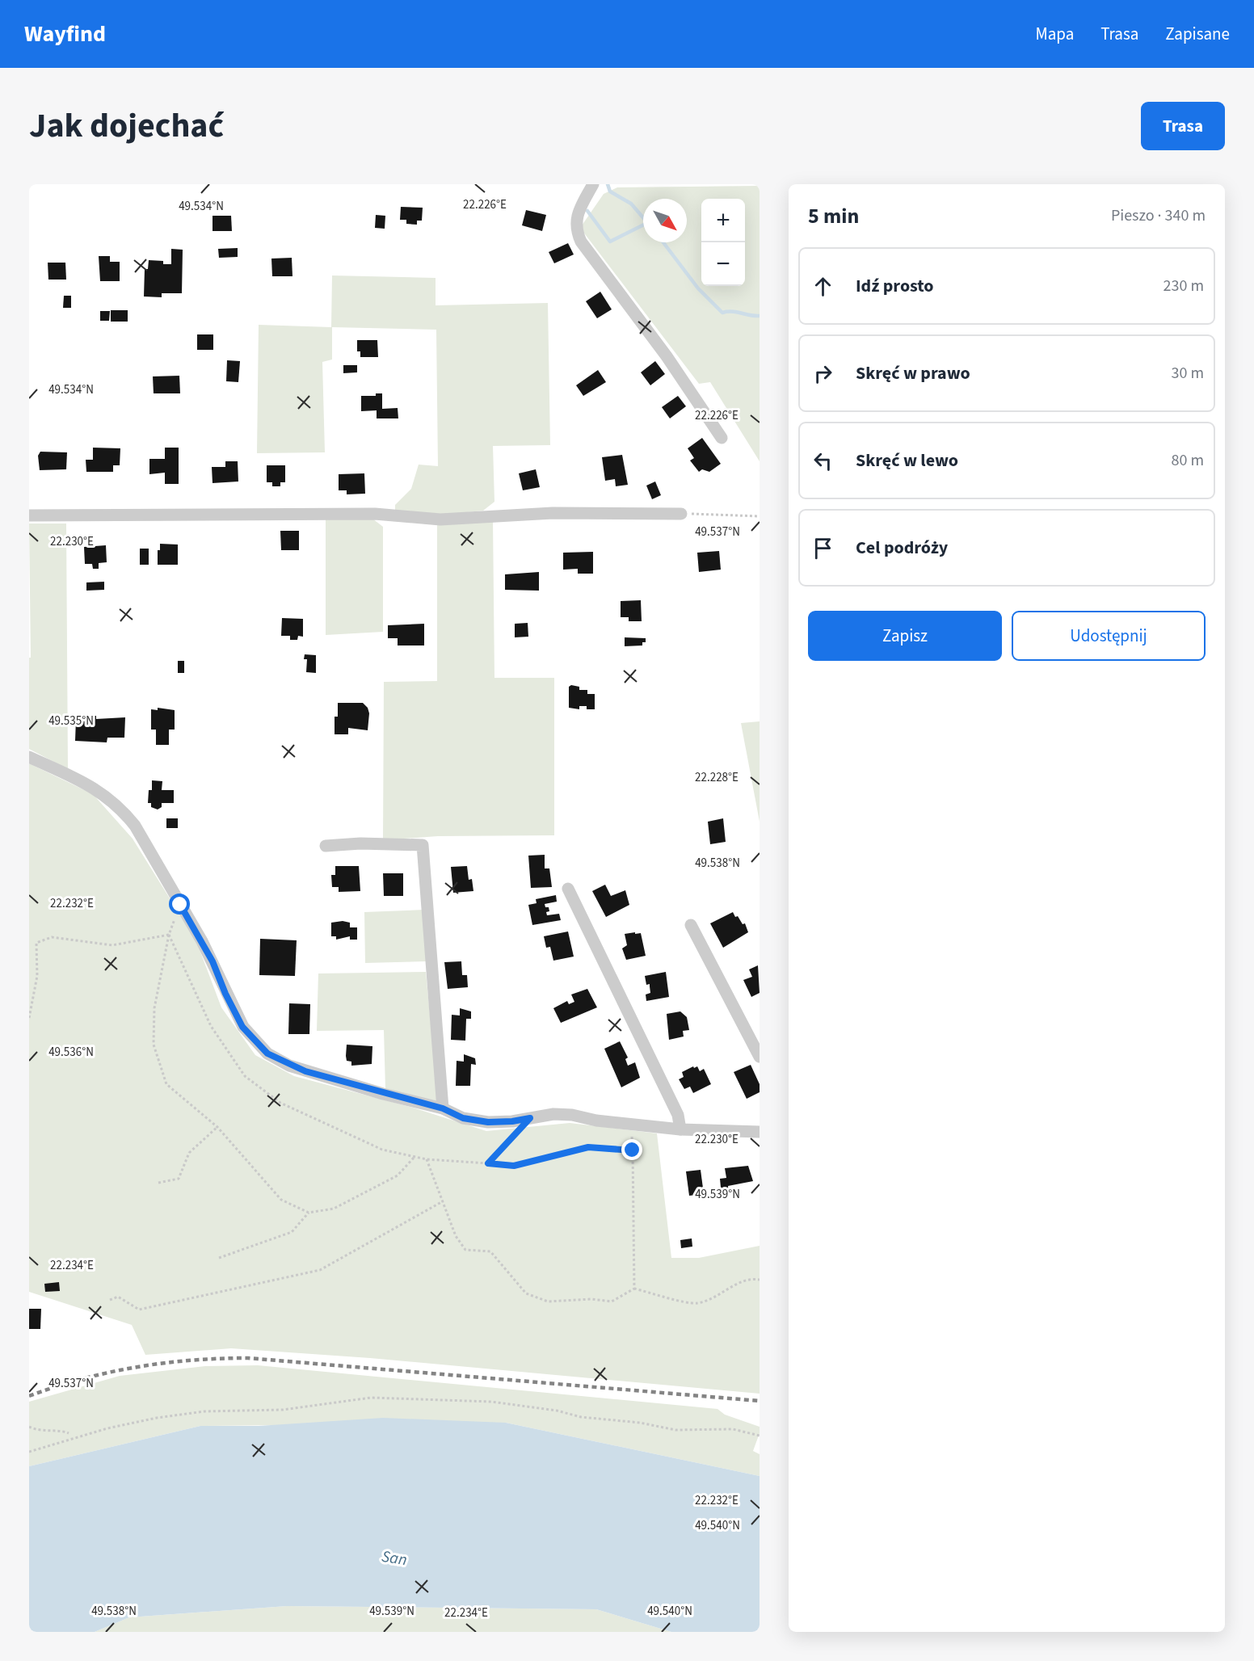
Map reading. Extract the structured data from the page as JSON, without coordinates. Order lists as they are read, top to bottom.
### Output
{
  "water": ["San"],
  "north": "bottom right",
  "page": {
    "header": "Wayfind",
    "nav": ["Mapa", "Trasa", "Zapisane"],
    "title": "Jak dojechać",
    "buttons": [
      "Trasa",
      ["Zapisz", "Udostępnij"]
    ],
    "heading": ["5 min", "Pieszo · 340 m"],
    "map_buttons": ["+", "−"],
    "list": [
      ["Idź prosto", "230 m"],
      ["Skręć w prawo", "30 m"],
      ["Skręć w lewo", "80 m"],
      "Cel podróży"
    ]
  },
  "coordinates": [
    "22.226°E",
    "49.534°N",
    "49.537°N",
    "22.230°E",
    "49.535°N",
    "22.228°E",
    "49.538°N",
    "22.232°E",
    "49.536°N",
    "49.539°N",
    "22.234°E",
    "49.540°N"
  ]
}
